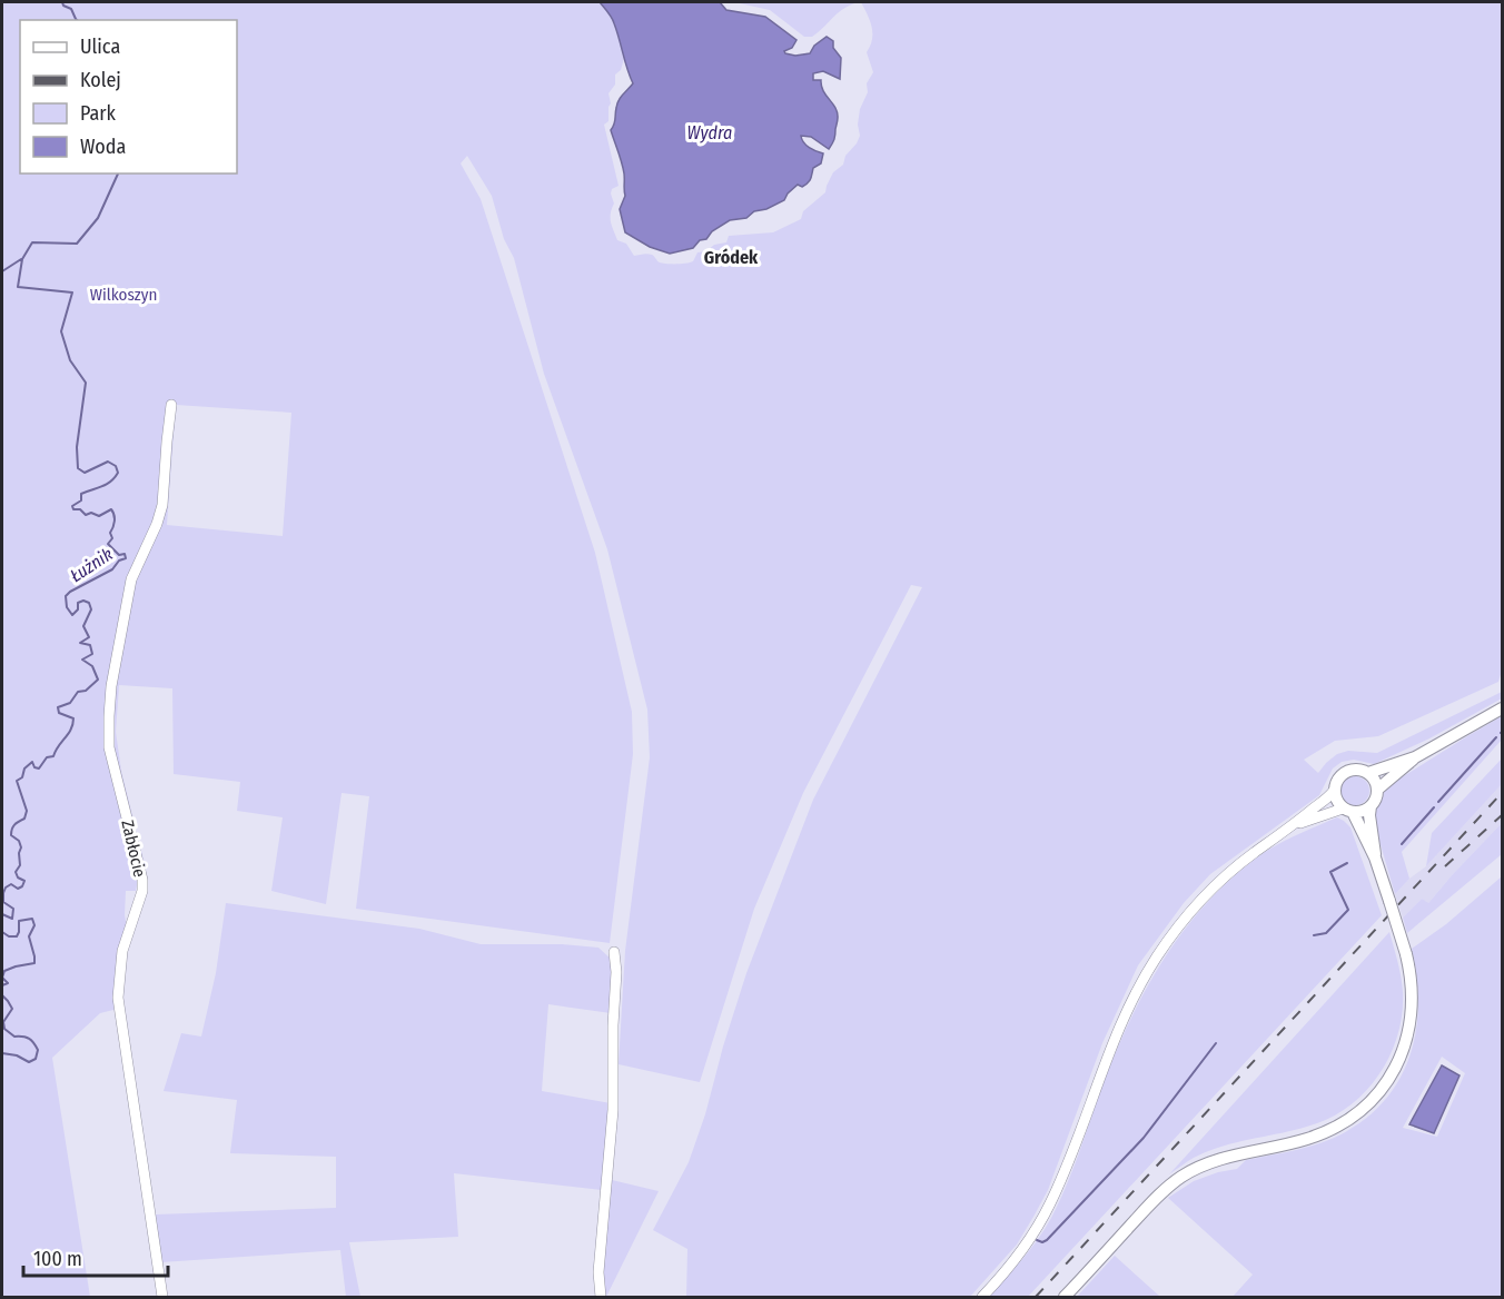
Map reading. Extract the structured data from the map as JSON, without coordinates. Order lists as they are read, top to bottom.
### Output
{
  "streets": {
    "street": ["Zabłocie"]
  },
  "districts": ["Gródek"],
  "water": ["Wydra", "Łużnik"],
  "parks": ["Wilkoszyn"],
  "legend": [
    "Ulica",
    "Kolej",
    "Park",
    "Woda"
  ],
  "scale_bar": "100 m"
}
